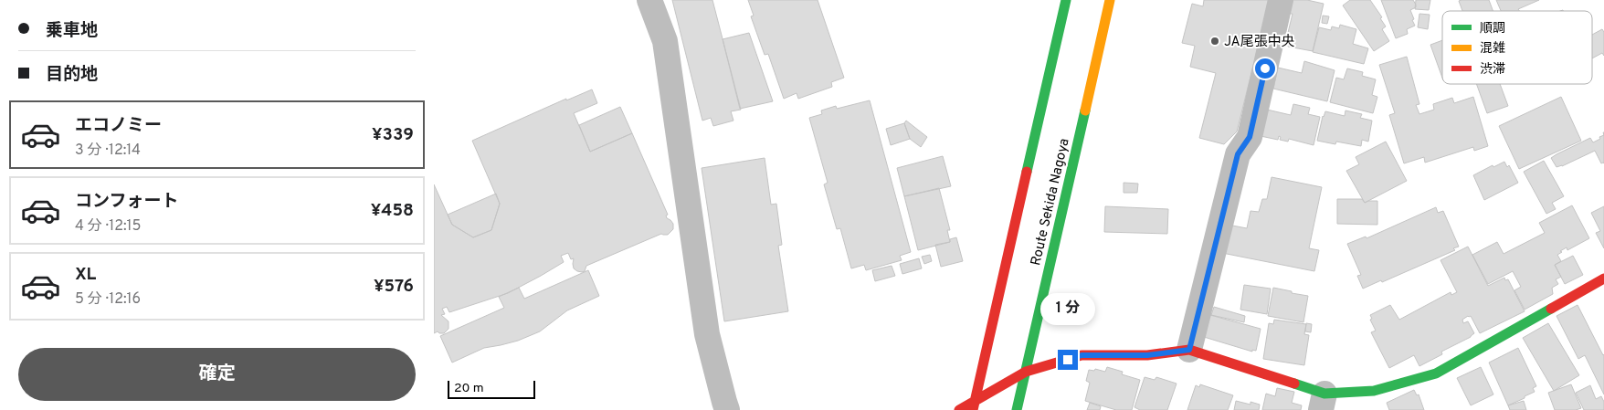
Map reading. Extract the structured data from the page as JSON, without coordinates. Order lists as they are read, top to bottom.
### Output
{
  "streets": {
    "main road": ["Route Sekida Nagoya"]
  },
  "places": ["JA尾張中央"],
  "legend": ["順調", "混雑", "渋滞"],
  "scale_bar": "20 m",
  "page": {
    "banner": ["乗車地", "目的地"],
    "list": [
      {
        "name": "エコノミー",
        "note": "3 分 · 12:14",
        "value": "¥339"
      },
      {
        "name": "コンフォート",
        "note": "4 分 · 12:15",
        "value": "¥458"
      },
      {
        "name": "XL",
        "note": "5 分 · 12:16",
        "value": "¥576"
      }
    ],
    "bubble": "1 分",
    "buttons": "確定",
    "scale": "20 m"
  }
}
